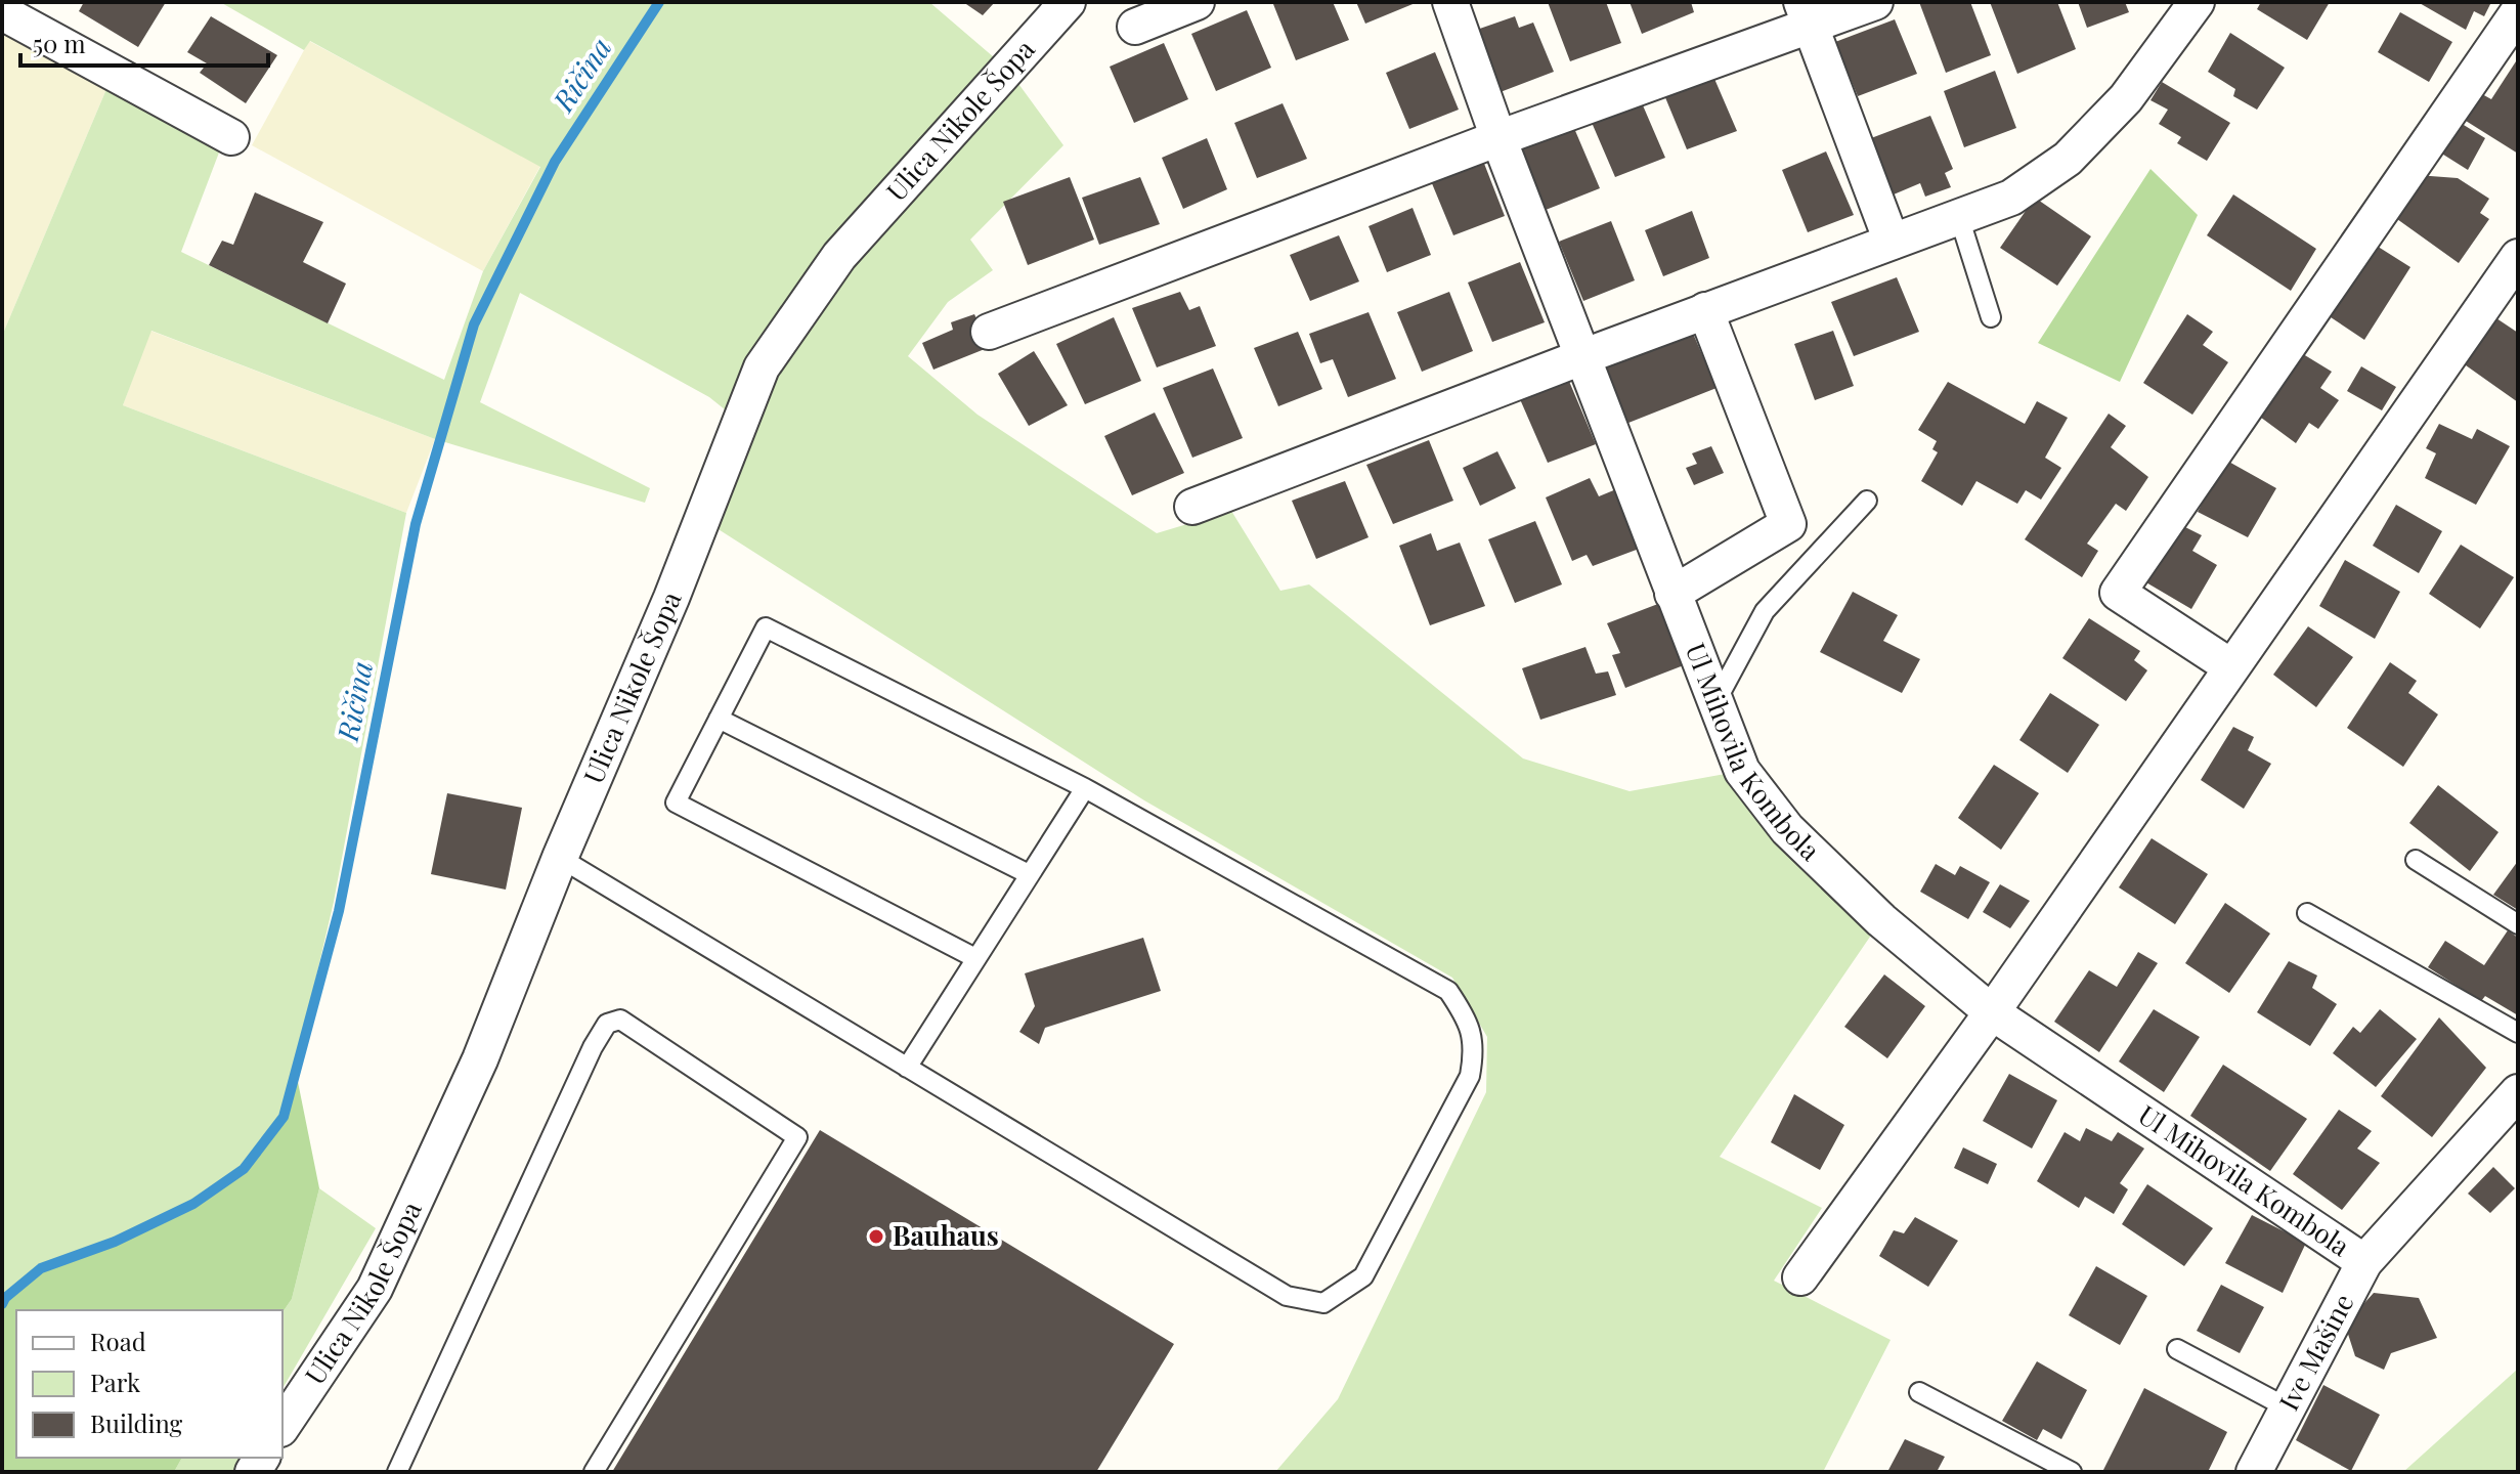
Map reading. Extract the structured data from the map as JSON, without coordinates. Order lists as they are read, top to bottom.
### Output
{
  "streets": {
    "street": ["Ulica Nikole Šopa", "Ul Mihovila Kombola", "Ive Mašine"]
  },
  "crossings": [
    ["Ul Mihovila Kombola", "Ive Mašine"]
  ],
  "water": ["Ričina"],
  "places": ["Bauhaus"],
  "legend": ["Road", "Park", "Building"],
  "scale_bar": "50 m"
}
